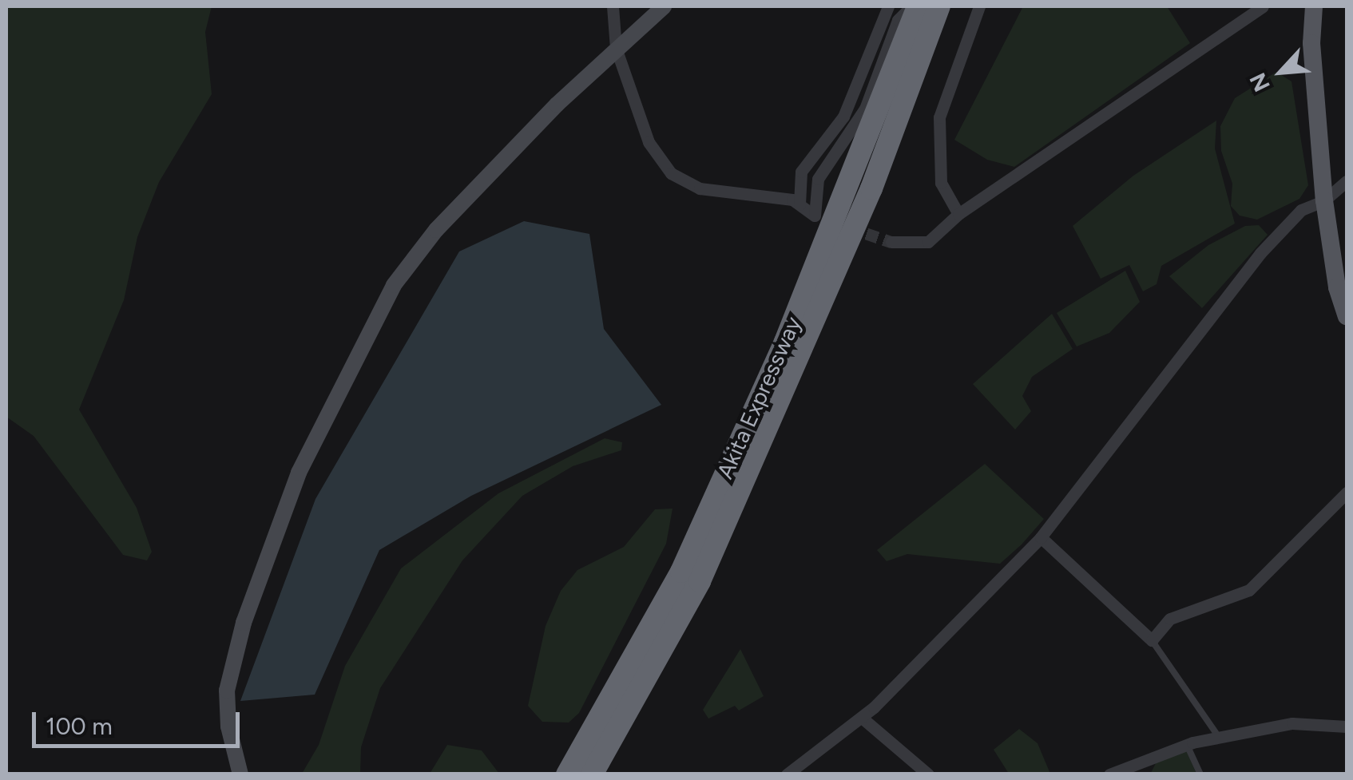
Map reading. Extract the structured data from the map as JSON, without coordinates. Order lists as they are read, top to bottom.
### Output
{
  "streets": {
    "highway": ["Akita Expressway"]
  },
  "scale_bar": "100 m",
  "north": "bottom left"
}
